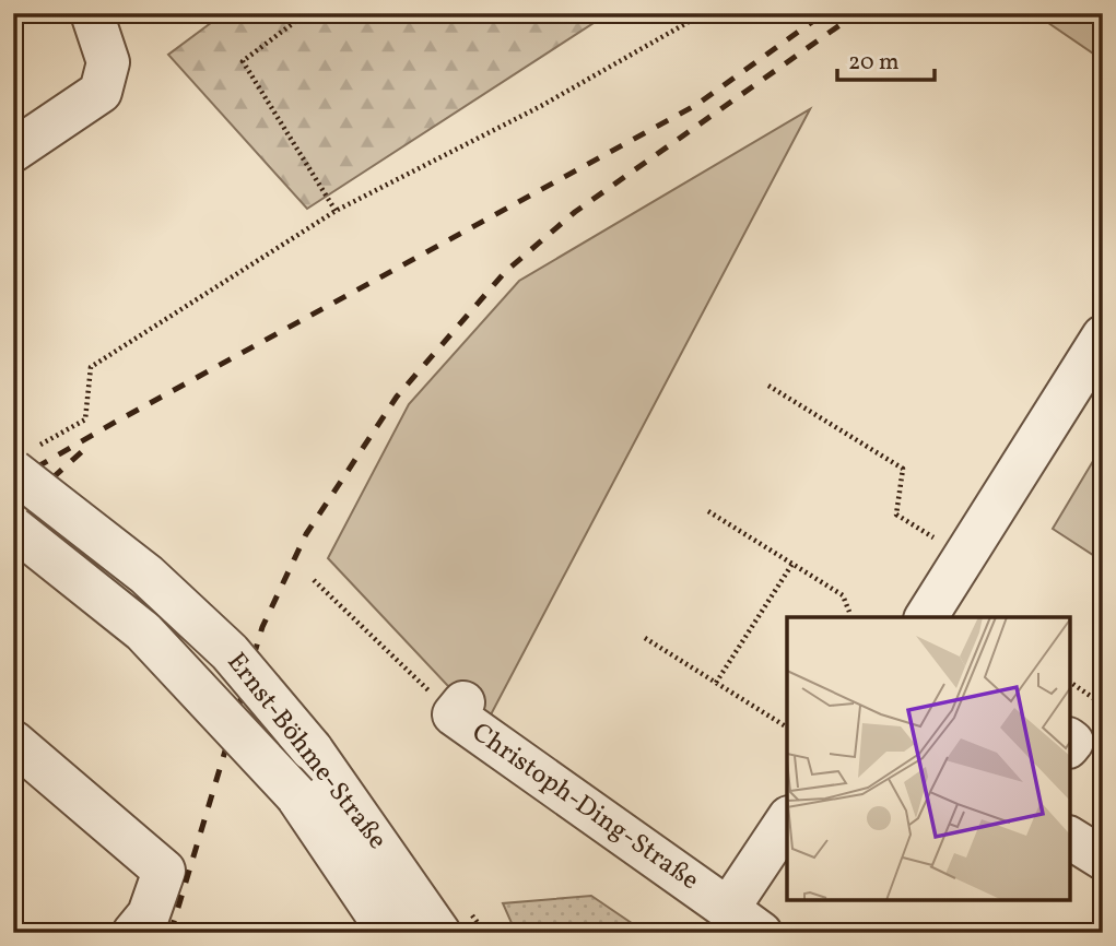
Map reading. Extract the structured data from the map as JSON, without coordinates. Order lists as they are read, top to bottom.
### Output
{
  "streets": {
    "street": ["Ernst-Böhme-Straße", "Christoph-Ding-Straße"]
  },
  "scale_bar": "20 m"
}
